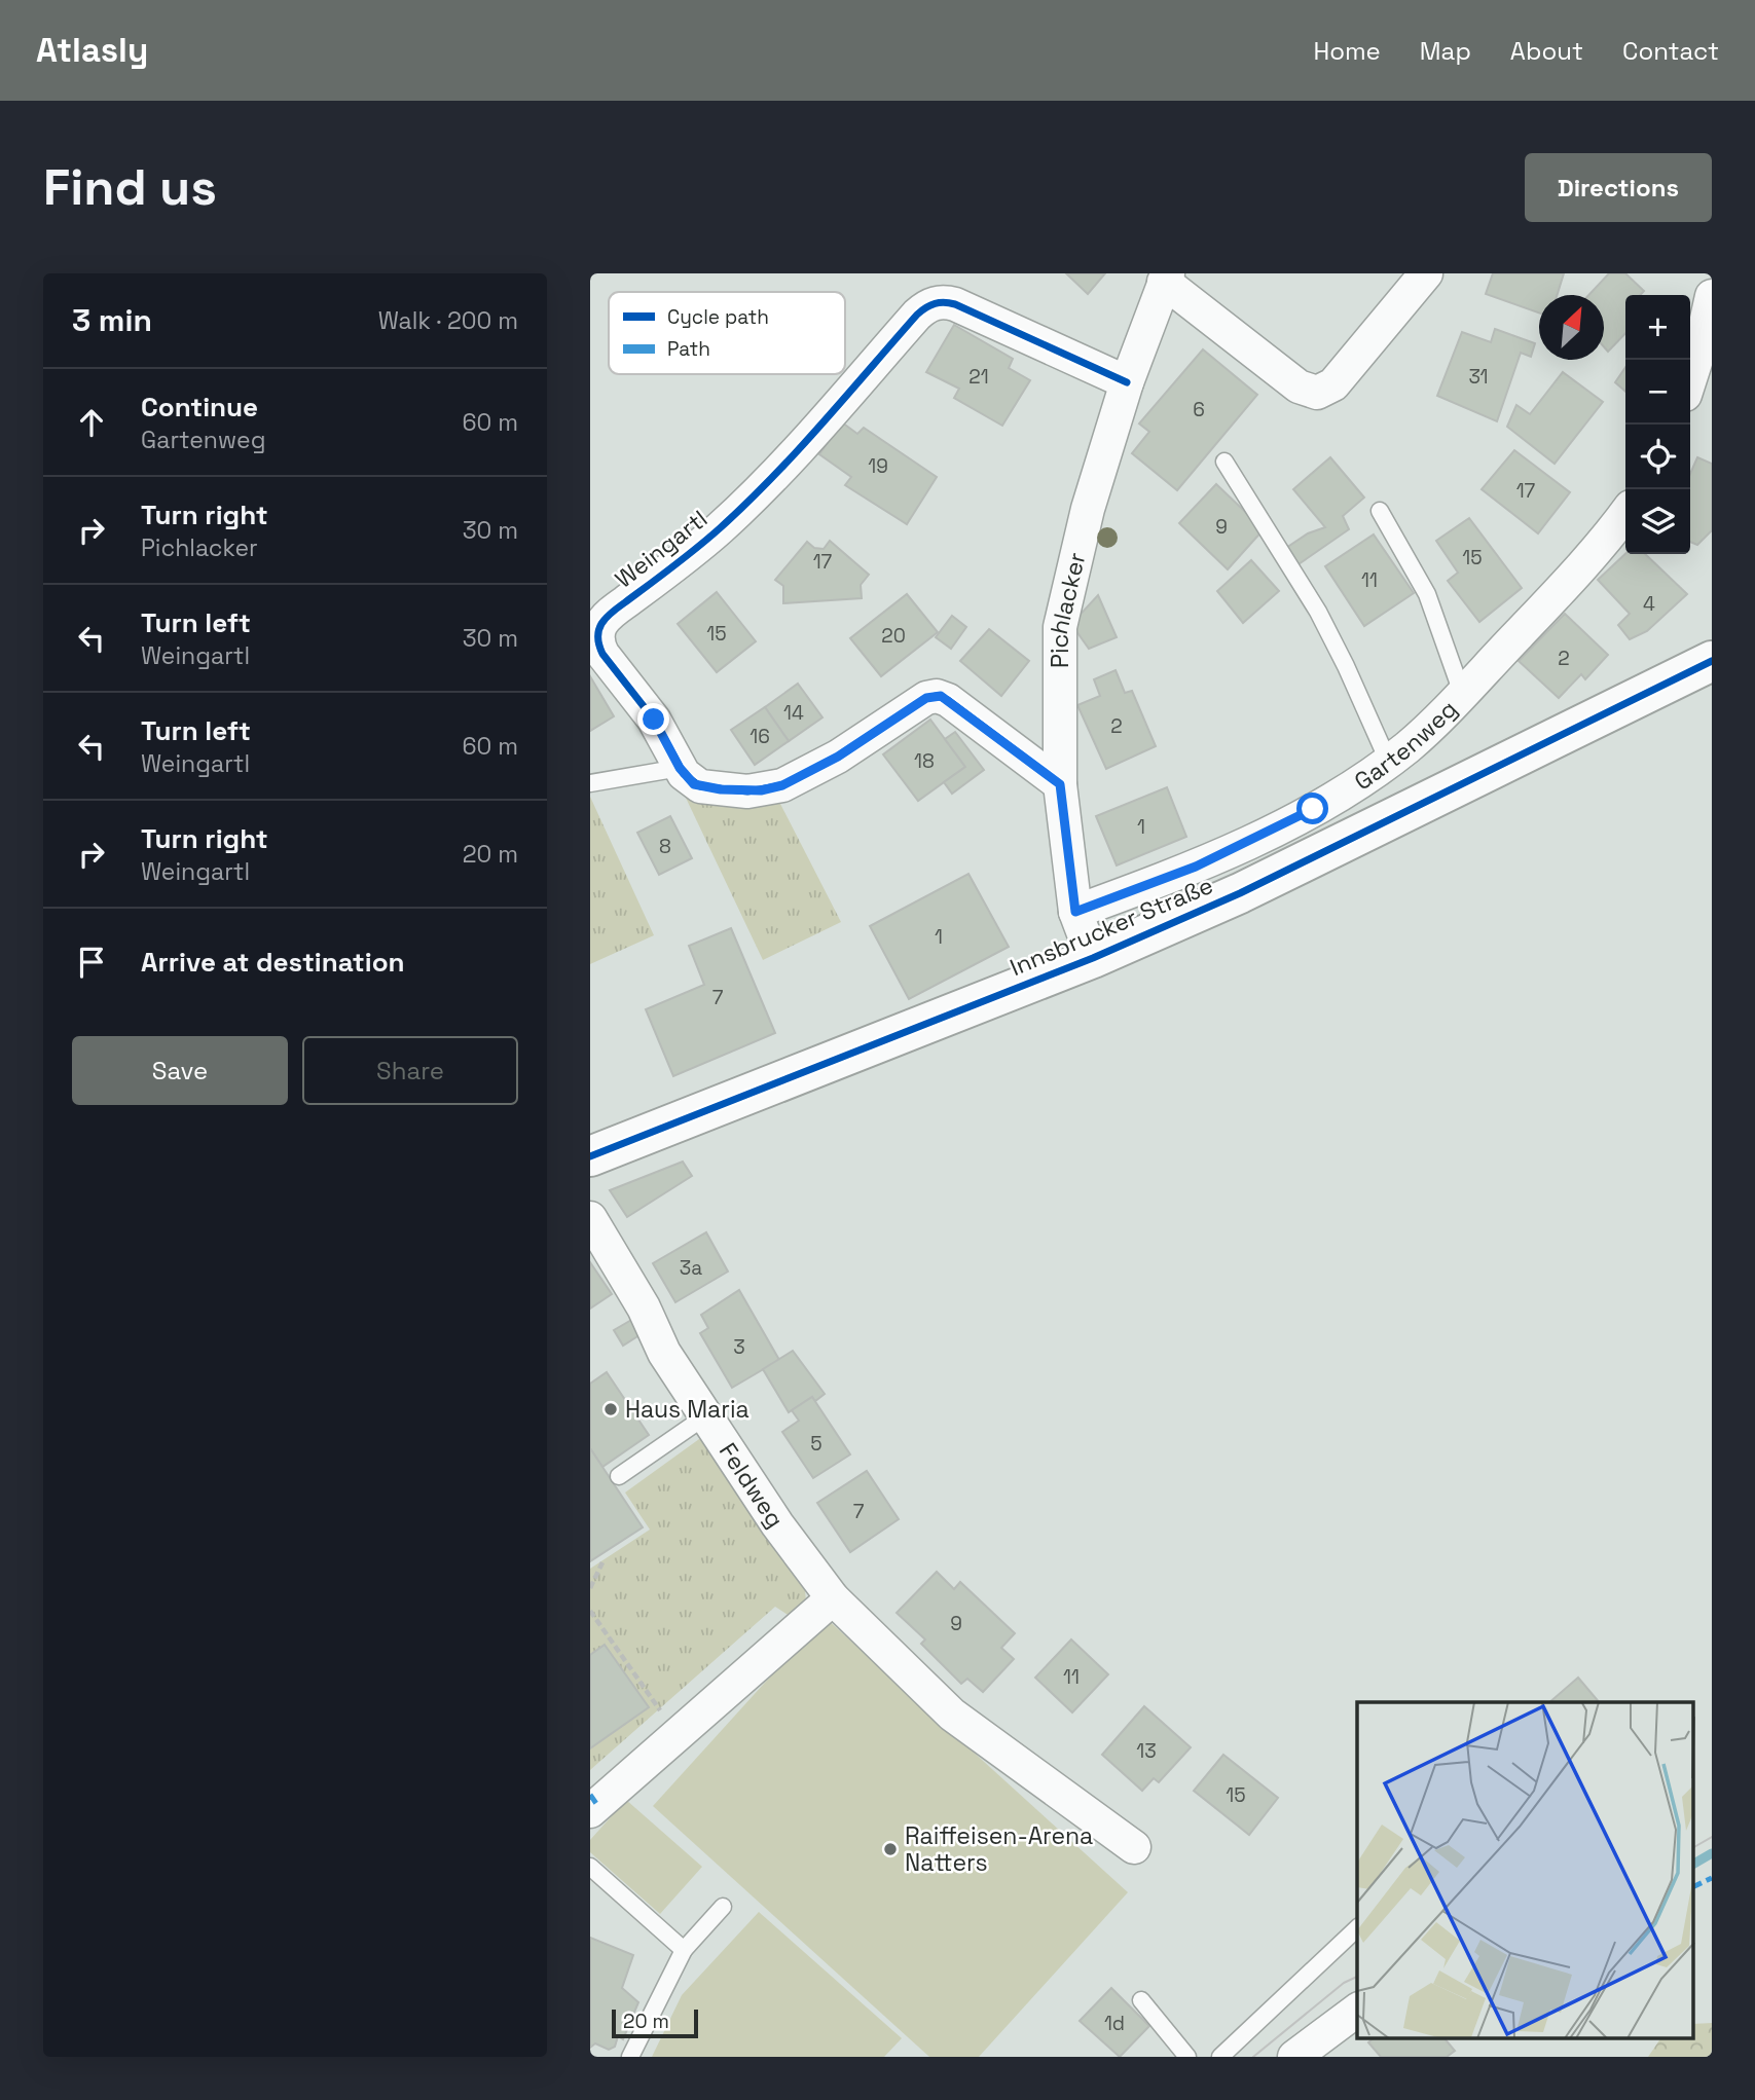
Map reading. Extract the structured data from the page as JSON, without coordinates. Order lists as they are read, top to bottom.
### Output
{
  "streets": {
    "street": [
      "Weingartl",
      "Pichlacker",
      "Gartenweg",
      "Innsbrucker Straße",
      "Feldweg"
    ]
  },
  "crossings": [
    ["Weingartl", "Pichlacker"],
    ["Pichlacker", "Gartenweg"],
    ["Pichlacker", "Innsbrucker Straße"]
  ],
  "places": ["Haus Maria", "Raiffeisen-Arena Natters"],
  "house_numbers": [
    "21",
    "31",
    "6",
    "19",
    "17",
    "9",
    "15",
    "17",
    "11",
    "4",
    "15",
    "20",
    "2",
    "14",
    "2",
    "16",
    "18",
    "1",
    "8",
    "1",
    "7",
    "3a",
    "3",
    "5",
    "7",
    "9",
    "11",
    "13",
    "15",
    "1d"
  ],
  "legend": ["Cycle path", "Path"],
  "scale_bar": "20 m",
  "north": "top right",
  "page": {
    "header": "Atlasly",
    "nav": [
      "Home",
      "Map",
      "About",
      "Contact"
    ],
    "buttons": [
      "Directions",
      ["Save", "Share"]
    ],
    "title": "Find us",
    "heading": ["3 min", "Walk · 200 m"],
    "map_buttons": ["+", "−"],
    "list": [
      ["Continue", "Gartenweg", "60 m"],
      ["Turn right", "Pichlacker", "30 m"],
      ["Turn left", "Weingartl", "30 m"],
      ["Turn left", "Weingartl", "60 m"],
      ["Turn right", "Weingartl", "20 m"],
      "Arrive at destination"
    ],
    "scale": "20 m"
  }
}
